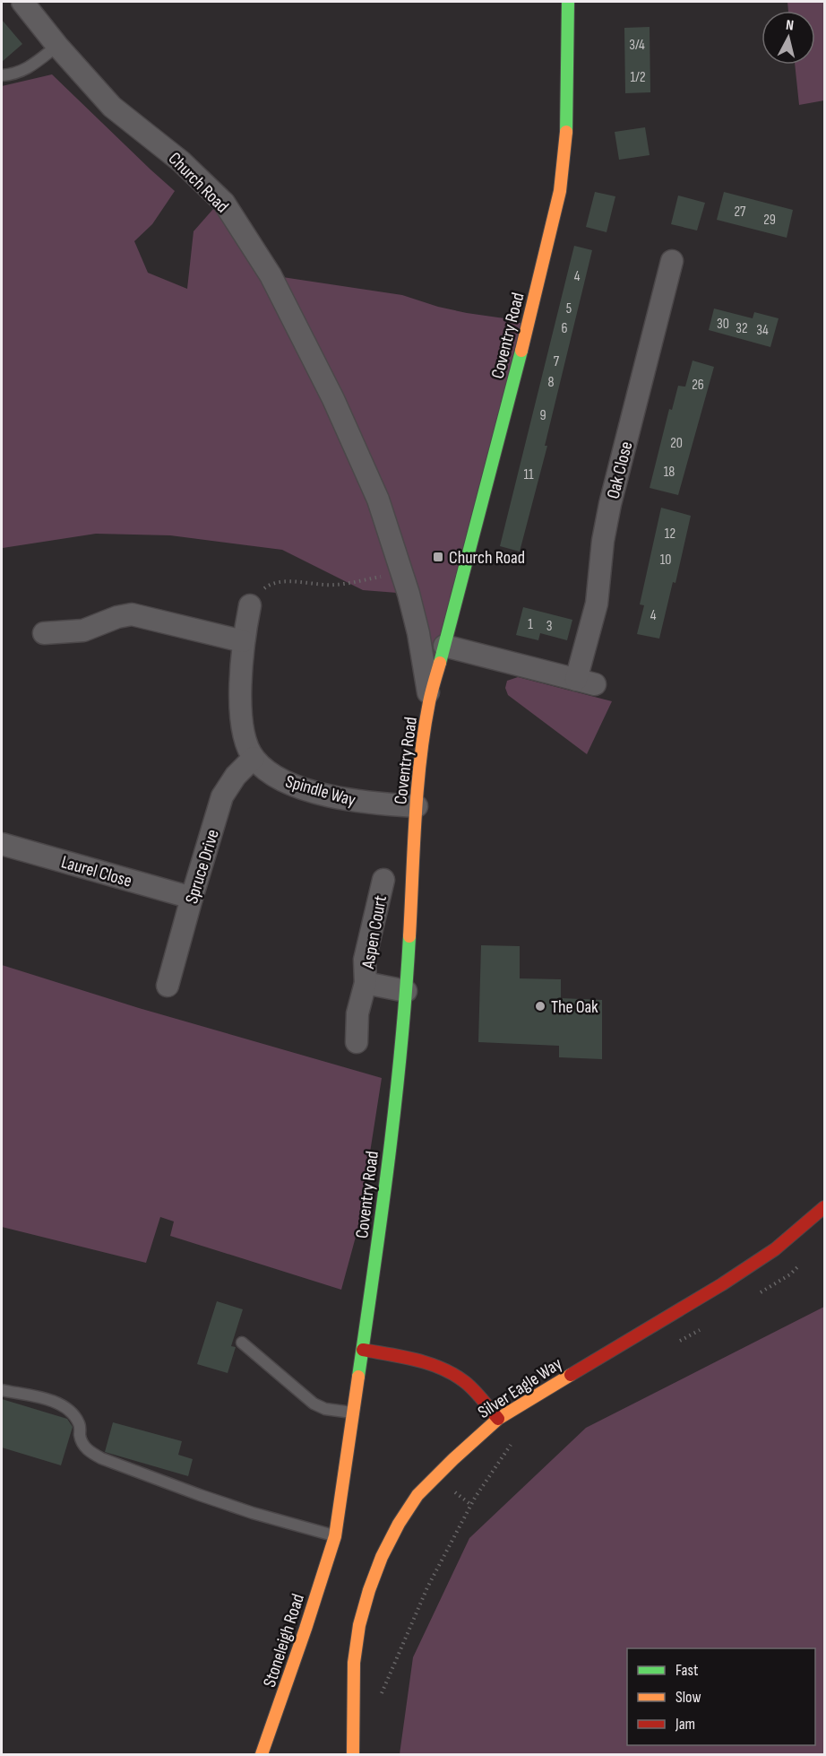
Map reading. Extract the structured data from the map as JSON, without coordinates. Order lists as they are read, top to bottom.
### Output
{
  "streets": {
    "street": [
      "Church Road",
      "Coventry Road",
      "Oak Close",
      "Spindle Way",
      "Spruce Drive",
      "Laurel Close",
      "Aspen Court",
      "Silver Eagle Way",
      "Stoneleigh Road"
    ]
  },
  "crossings": [
    ["Church Road", "Coventry Road"],
    ["Coventry Road", "Oak Close"],
    ["Coventry Road", "Spindle Way"],
    ["Coventry Road", "Aspen Court"],
    ["Coventry Road", "Stoneleigh Road"],
    ["Spindle Way", "Spruce Drive"],
    ["Spruce Drive", "Laurel Close"]
  ],
  "places": {
    "transit": ["Church Road"],
    "other": ["The Oak"]
  },
  "house_numbers": [
    "3/4",
    "1/2",
    "27",
    "29",
    "4",
    "5",
    "30",
    "6",
    "32",
    "34",
    "7",
    "8",
    "26",
    "9",
    "20",
    "18",
    "11",
    "12",
    "10",
    "4",
    "1",
    "3"
  ],
  "legend": ["Fast", "Slow", "Jam"],
  "north": "top"
}
